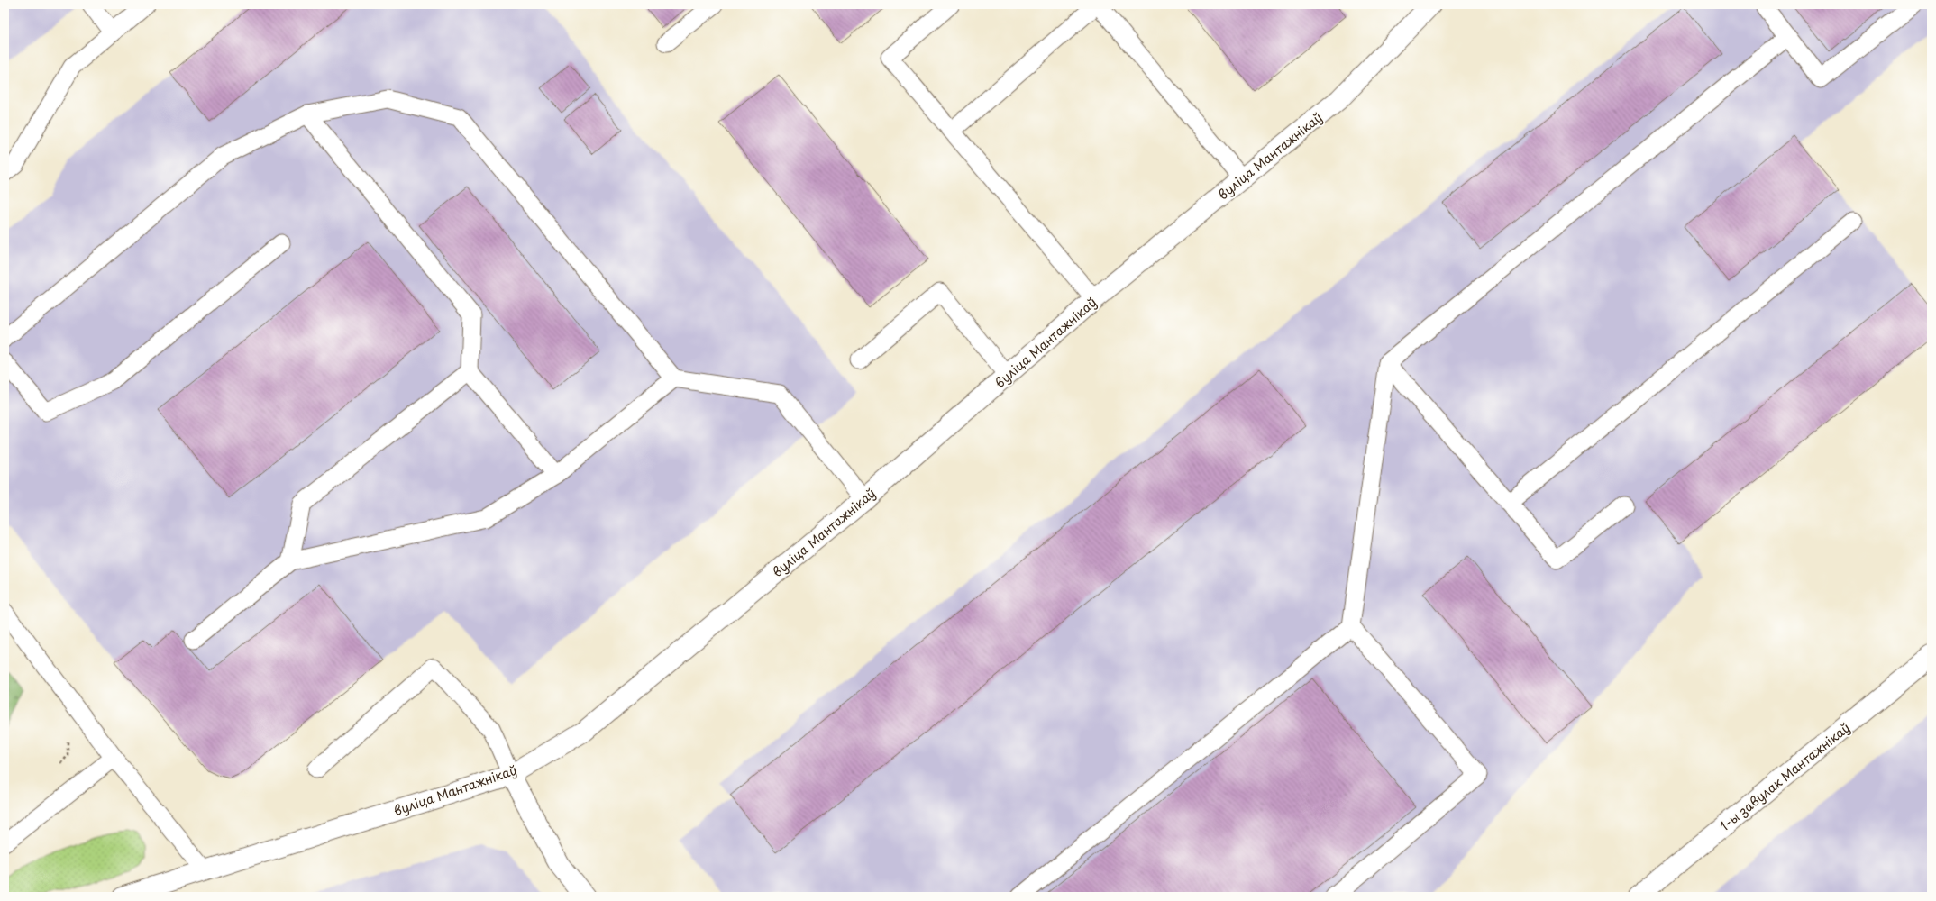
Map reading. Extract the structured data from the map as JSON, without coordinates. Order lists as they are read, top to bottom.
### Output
{
  "streets": {
    "street": ["вуліца Мантажнікаў", "1-ы завулак Мантажнікаў"]
  }
}
